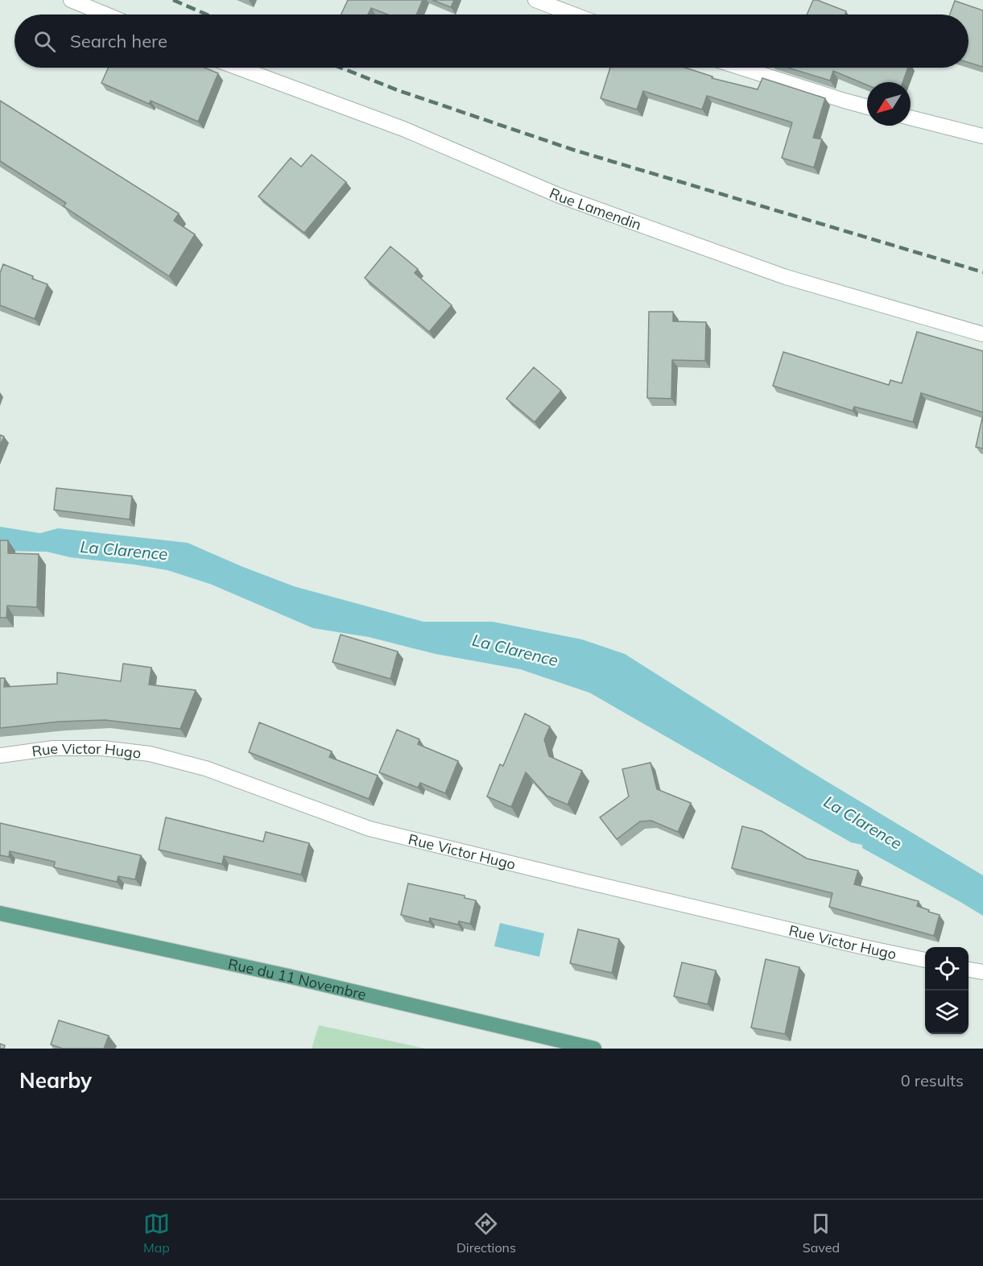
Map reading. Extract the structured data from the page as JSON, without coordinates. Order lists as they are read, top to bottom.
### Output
{
  "streets": {
    "main road": ["Rue du 11 Novembre"],
    "street": ["Rue Lamendin", "Rue Victor Hugo"]
  },
  "water": ["La Clarence"],
  "north": "bottom left",
  "page": {
    "search": "Search here",
    "heading": ["Nearby", "0 results"],
    "nav": ["Map", "Directions", "Saved"]
  }
}
